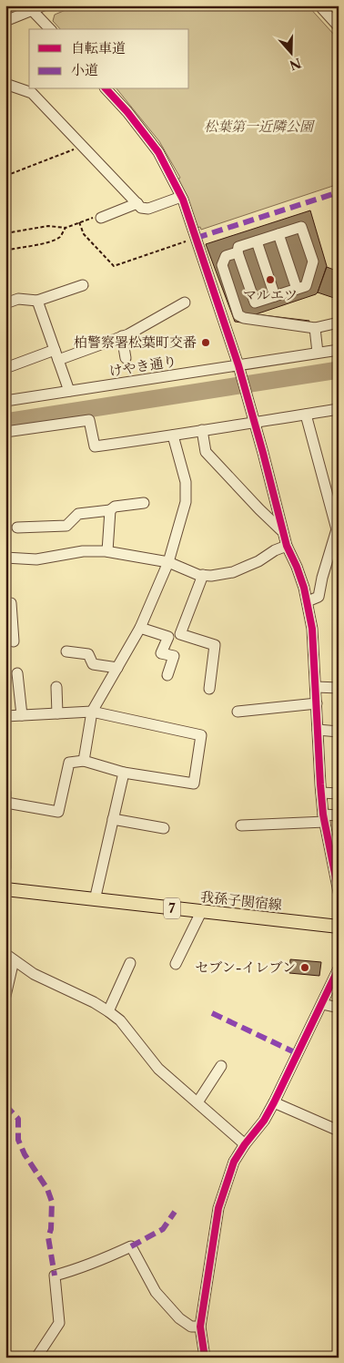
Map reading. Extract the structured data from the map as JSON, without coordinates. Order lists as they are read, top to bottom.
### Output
{
  "streets": {
    "main road": ["我孫子関宿線", "7"],
    "street": ["けやき通り"]
  },
  "parks": ["松葉第一近隣公園"],
  "places": ["マルエツ", "柏警察署松葉町交番", "セブン-イレブン"],
  "legend": ["自転車道", "小道"],
  "north": "bottom"
}
